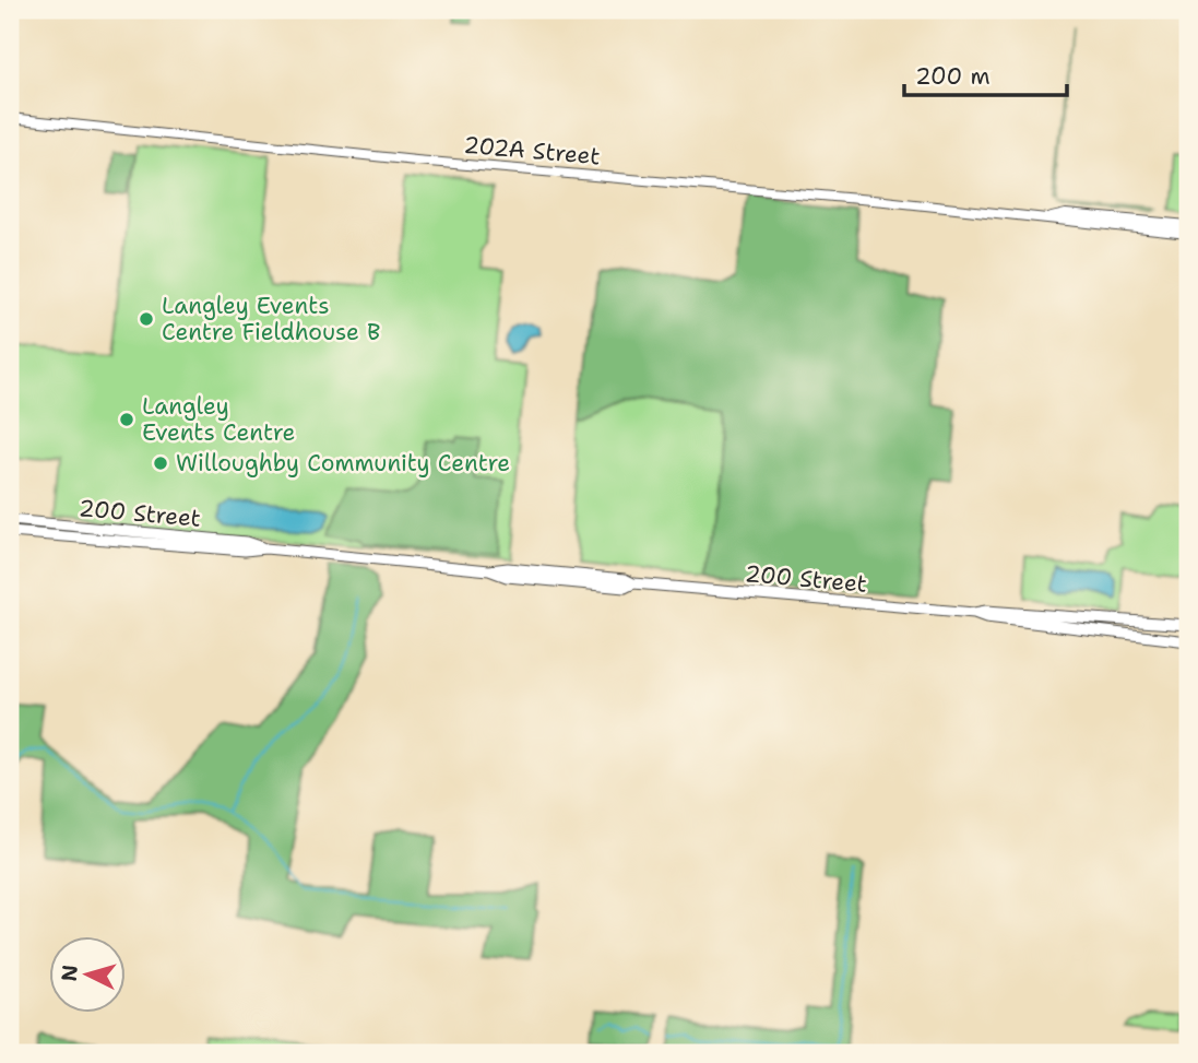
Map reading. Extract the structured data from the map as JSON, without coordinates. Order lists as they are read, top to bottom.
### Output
{
  "streets": {
    "main road": ["202A Street", "200 Street"]
  },
  "places": ["Langley Events Centre Fieldhouse B", "Langley Events Centre", "Willoughby Community Centre"],
  "scale_bar": "200 m",
  "north": "left"
}
